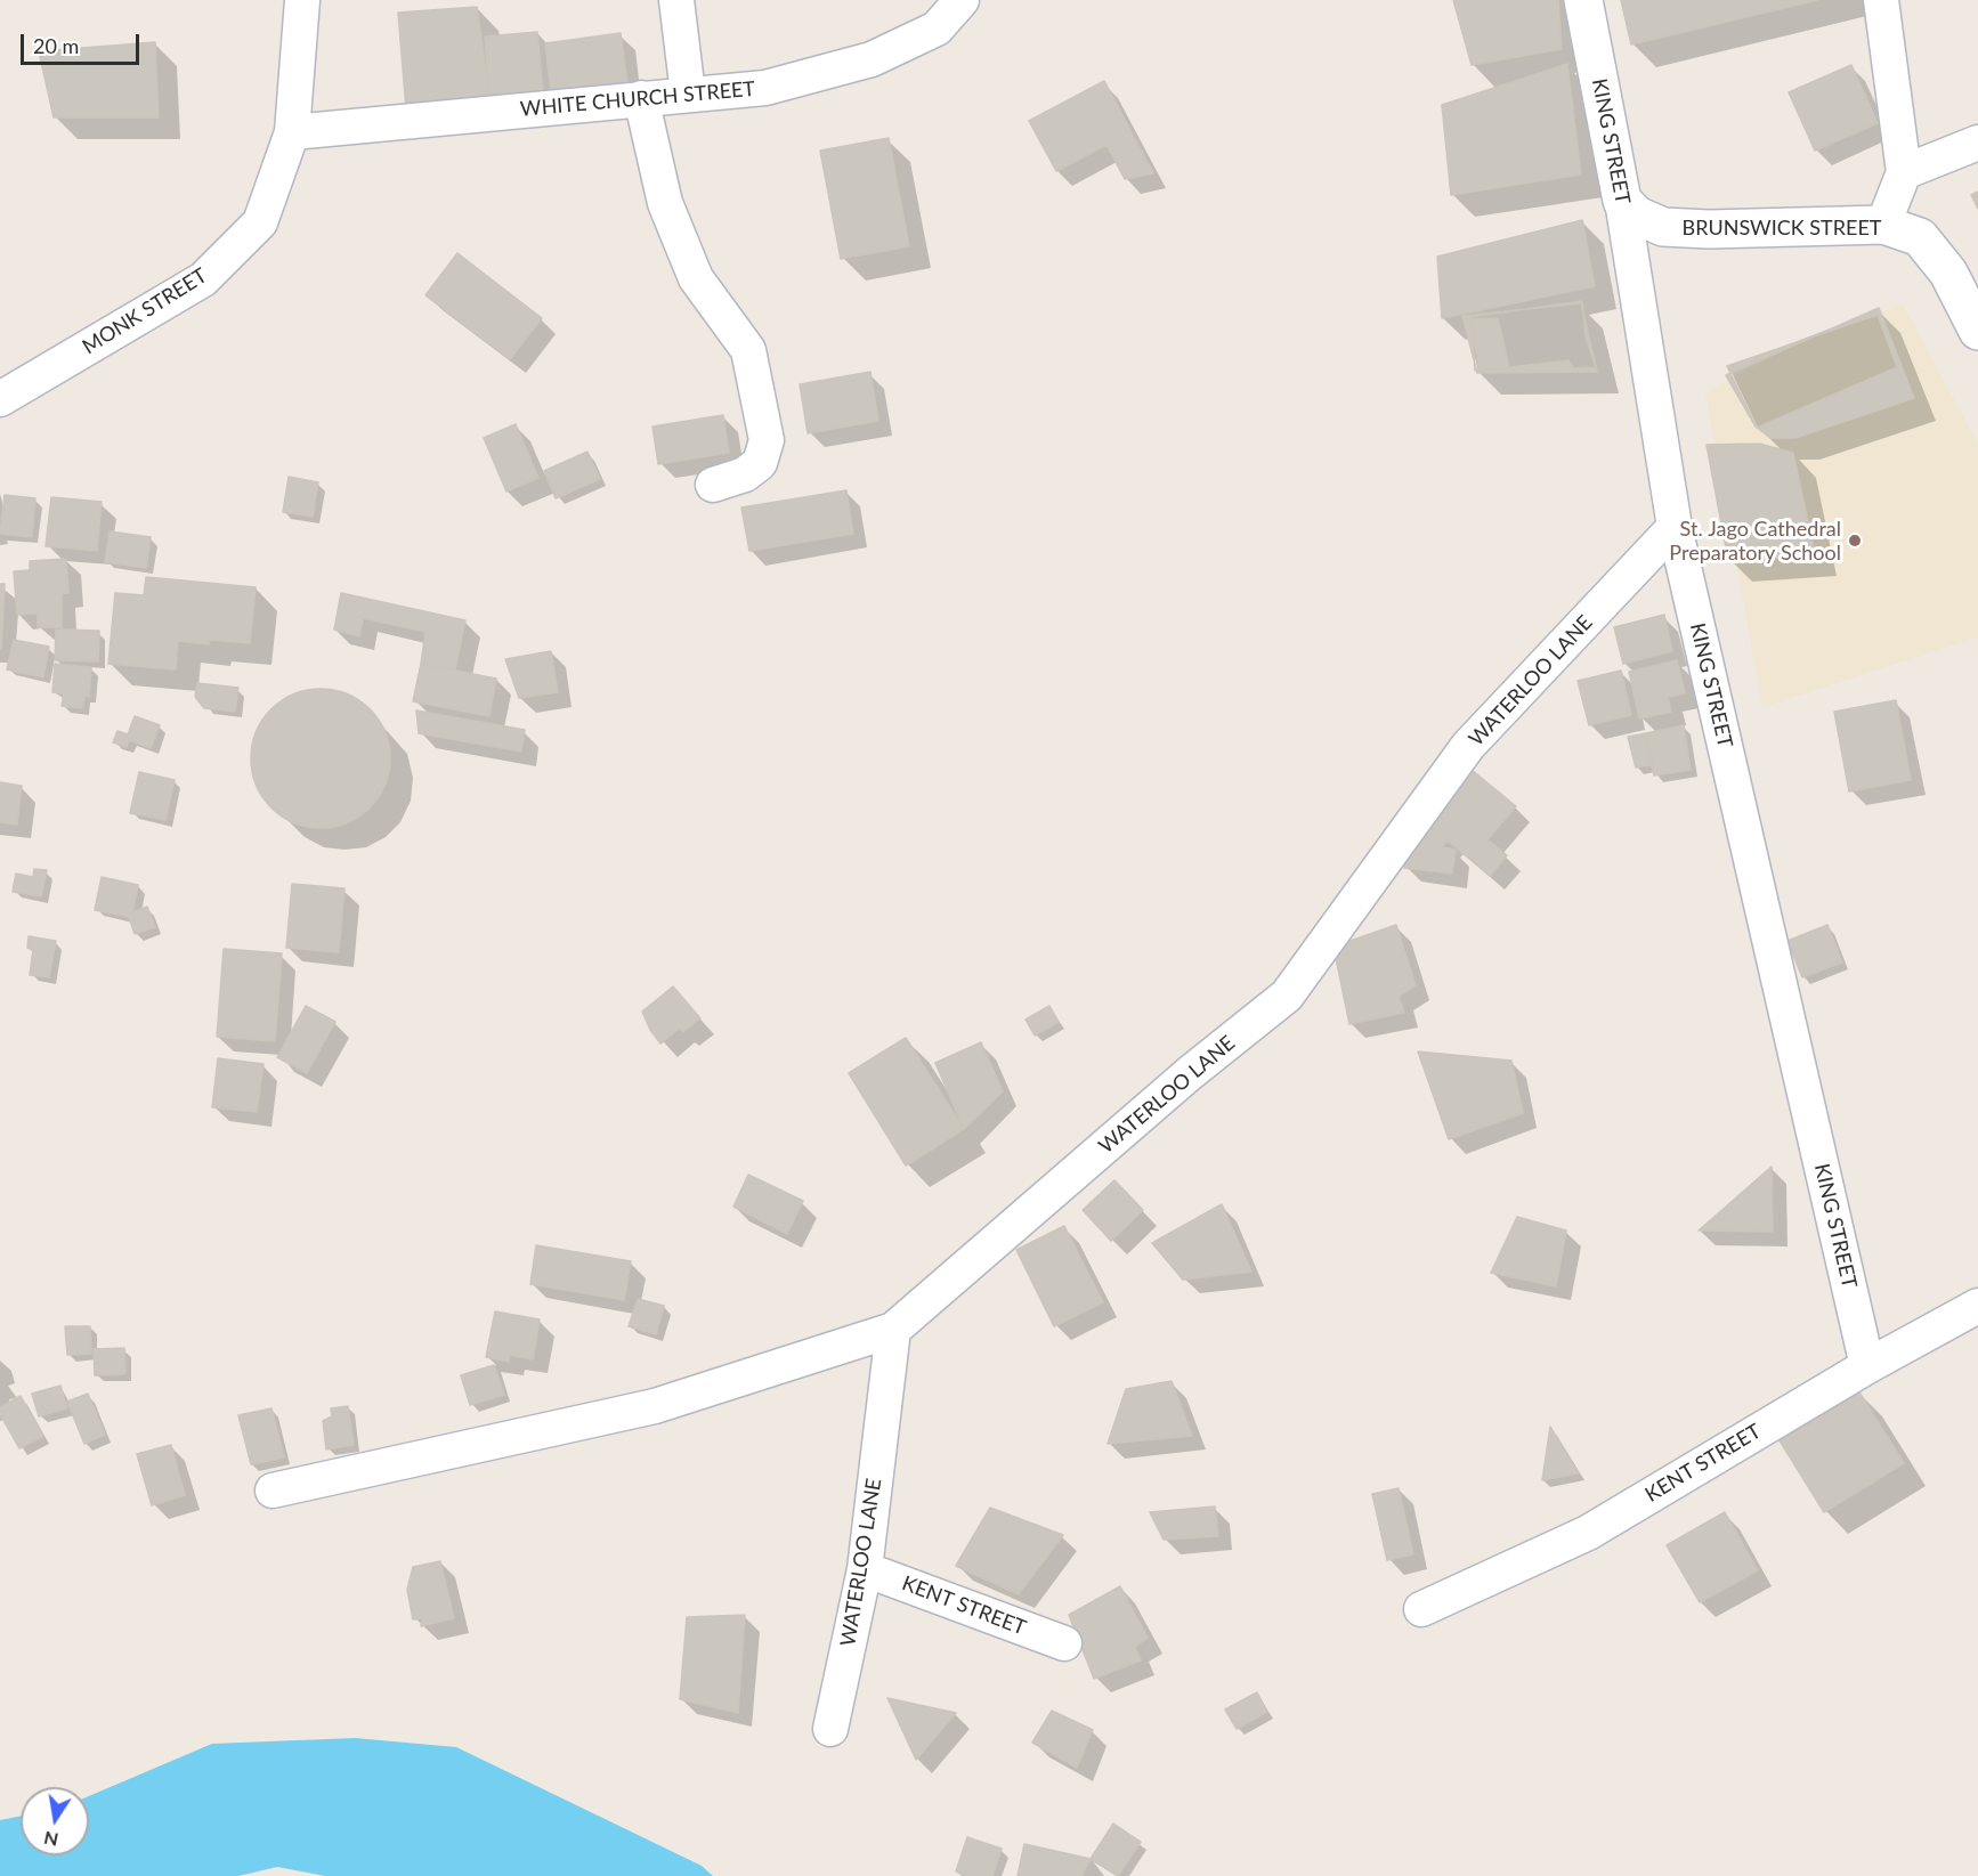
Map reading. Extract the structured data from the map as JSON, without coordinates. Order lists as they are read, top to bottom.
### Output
{
  "streets": {
    "main road": ["KING STREET", "BRUNSWICK STREET"],
    "street": [
      "WHITE CHURCH STREET",
      "MONK STREET",
      "WATERLOO LANE",
      "KENT STREET"
    ]
  },
  "crossings": [
    ["WHITE CHURCH STREET", "MONK STREET"],
    ["KING STREET", "BRUNSWICK STREET"],
    ["KING STREET", "WATERLOO LANE"],
    ["KING STREET", "KENT STREET"],
    ["WATERLOO LANE", "KENT STREET"]
  ],
  "places": ["St. Jago Cathedral Preparatory School"],
  "scale_bar": "20 m",
  "north": "bottom"
}
